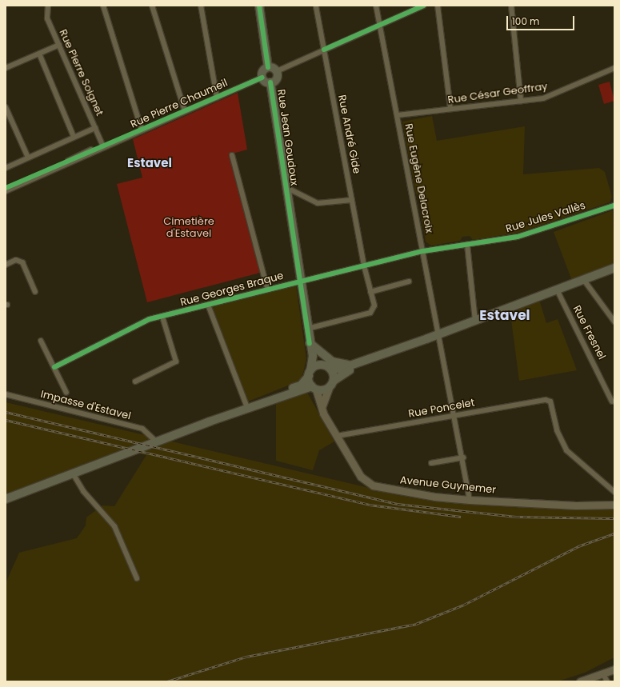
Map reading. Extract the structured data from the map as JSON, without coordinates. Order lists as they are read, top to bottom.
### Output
{
  "streets": {
    "main road": ["Rue Jean Goudoux", "Avenue Guynemer"],
    "street": [
      "Rue Pierre Soignet",
      "Rue César Geoffray",
      "Rue Pierre Chaumeil",
      "Rue André Gide",
      "Rue Eugène Delacroix",
      "Rue Jules Vallès",
      "Rue Georges Braque",
      "Rue Fresnel",
      "Impasse d'Estavel",
      "Rue Poncelet"
    ]
  },
  "crossings": [
    ["Rue Pierre Soignet", "Rue Pierre Chaumeil"],
    ["Rue César Geoffray", "Rue Eugène Delacroix"],
    ["Rue Pierre Chaumeil", "Rue Jean Goudoux"],
    ["Rue André Gide", "Rue Jean Goudoux"],
    ["Rue André Gide", "Rue Georges Braque"],
    ["Rue Eugène Delacroix", "Rue Jules Vallès"],
    ["Rue Eugène Delacroix", "Rue Georges Braque"],
    ["Rue Eugène Delacroix", "Rue Poncelet"],
    ["Rue Eugène Delacroix", "Avenue Guynemer"],
    ["Rue Jules Vallès", "Rue Georges Braque"],
    ["Rue Poncelet", "Avenue Guynemer"]
  ],
  "districts": ["Estavel", "Estavel"],
  "parks": ["Cimetière d'Estavel"],
  "scale_bar": "100 m"
}
